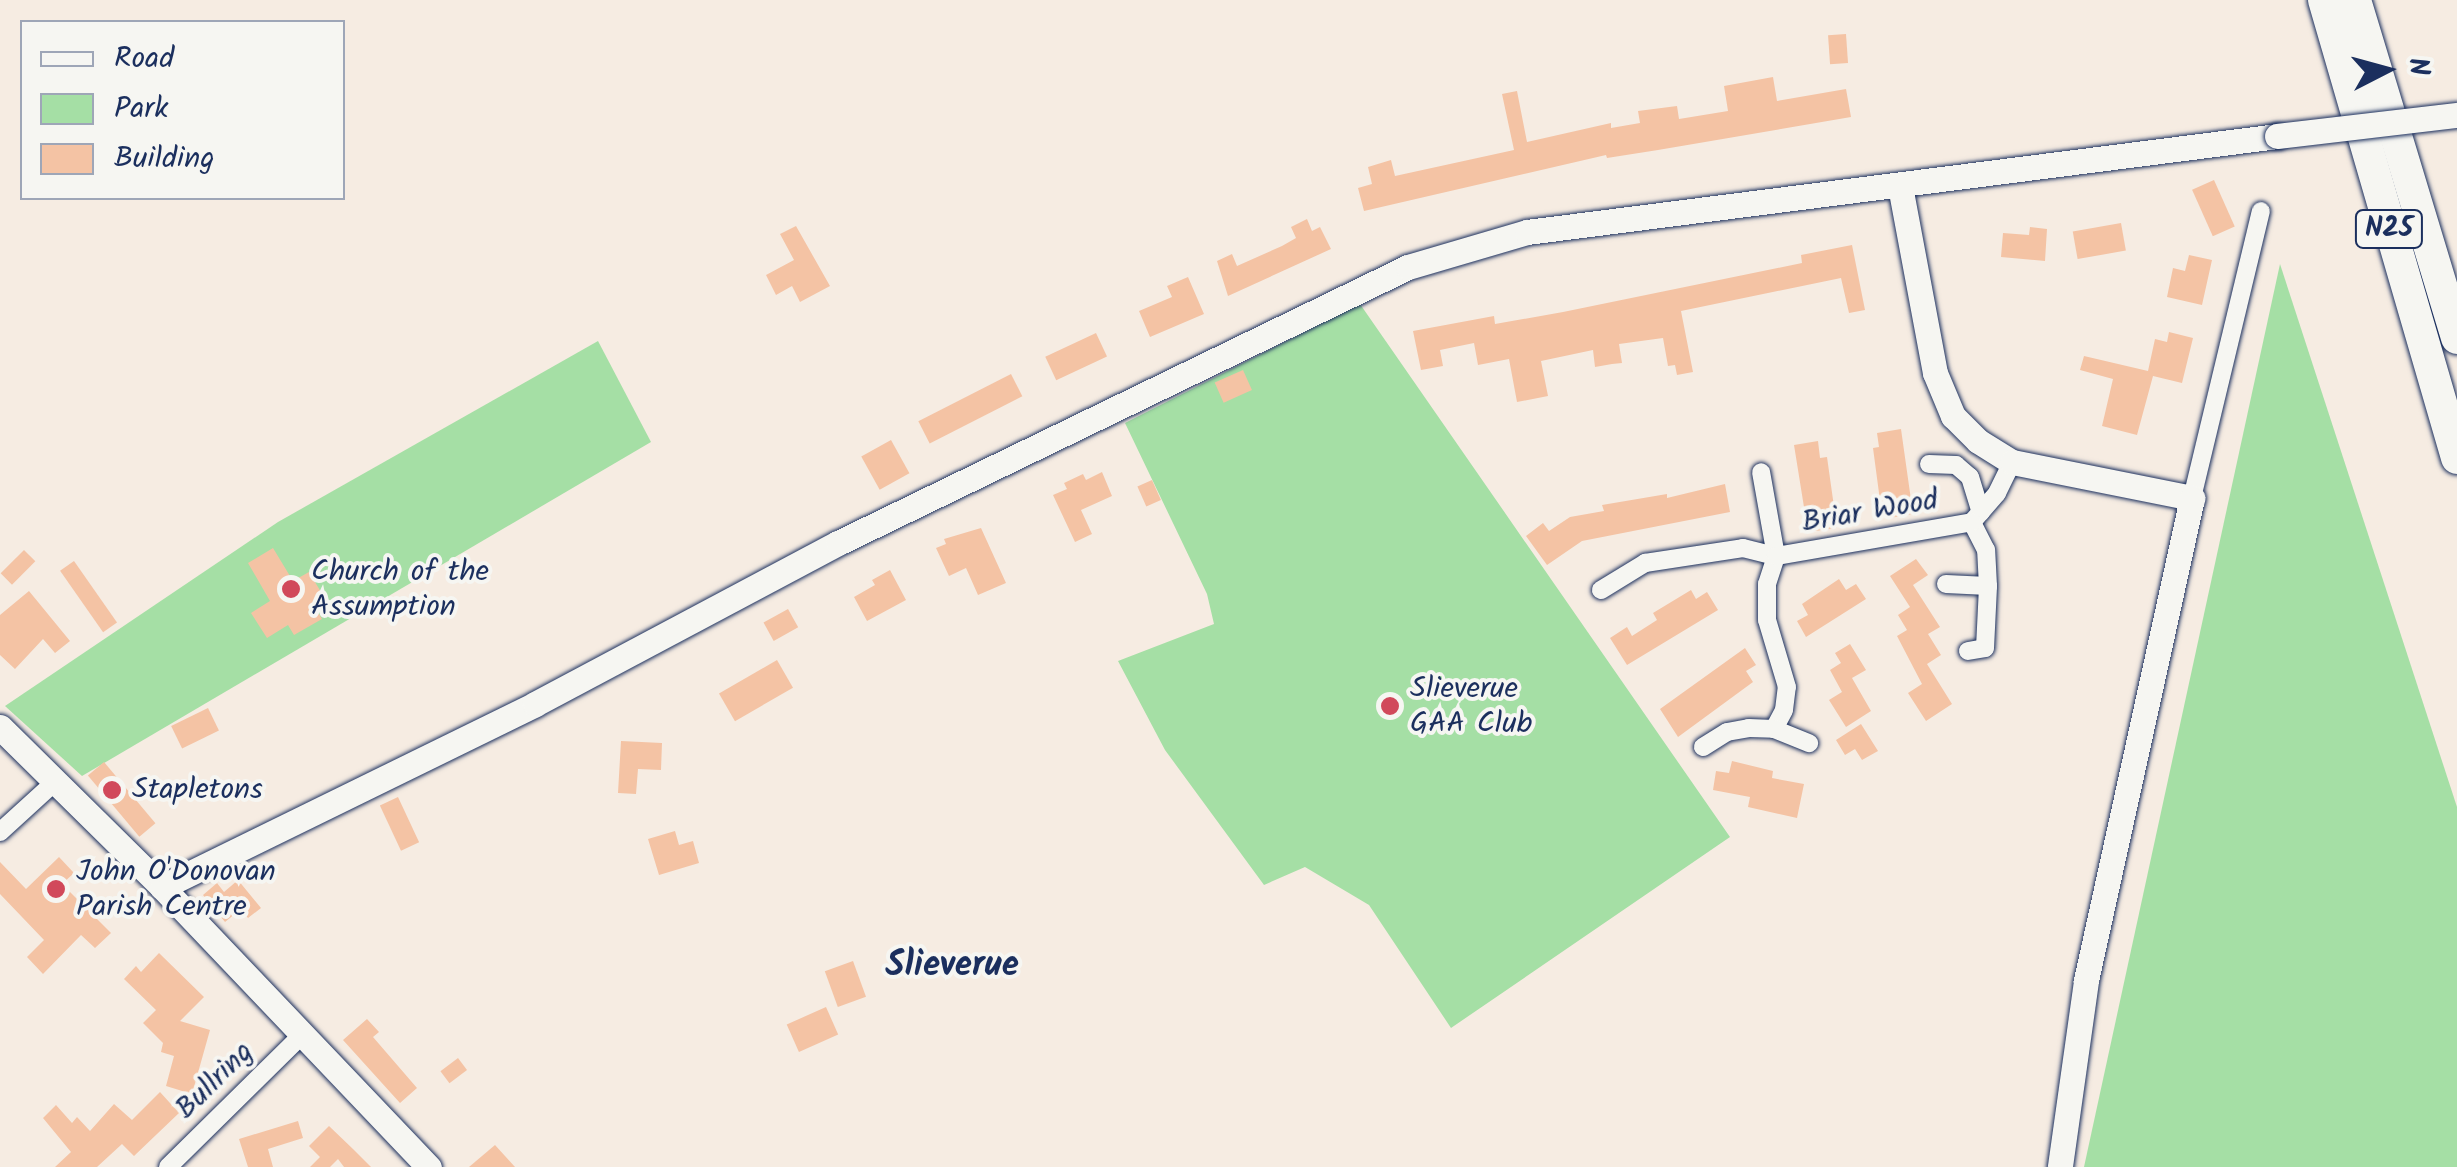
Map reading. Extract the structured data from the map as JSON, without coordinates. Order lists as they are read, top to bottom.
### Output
{
  "streets": {
    "highway": ["N25"],
    "street": ["Briar Wood", "Bullring"]
  },
  "districts": ["Slieverue"],
  "places": [
    "Church of the Assumption",
    "Slieverue GAA Club",
    "Stapletons",
    "John O'Donovan Parish Centre"
  ],
  "legend": ["Road", "Park", "Building"],
  "north": "right"
}
